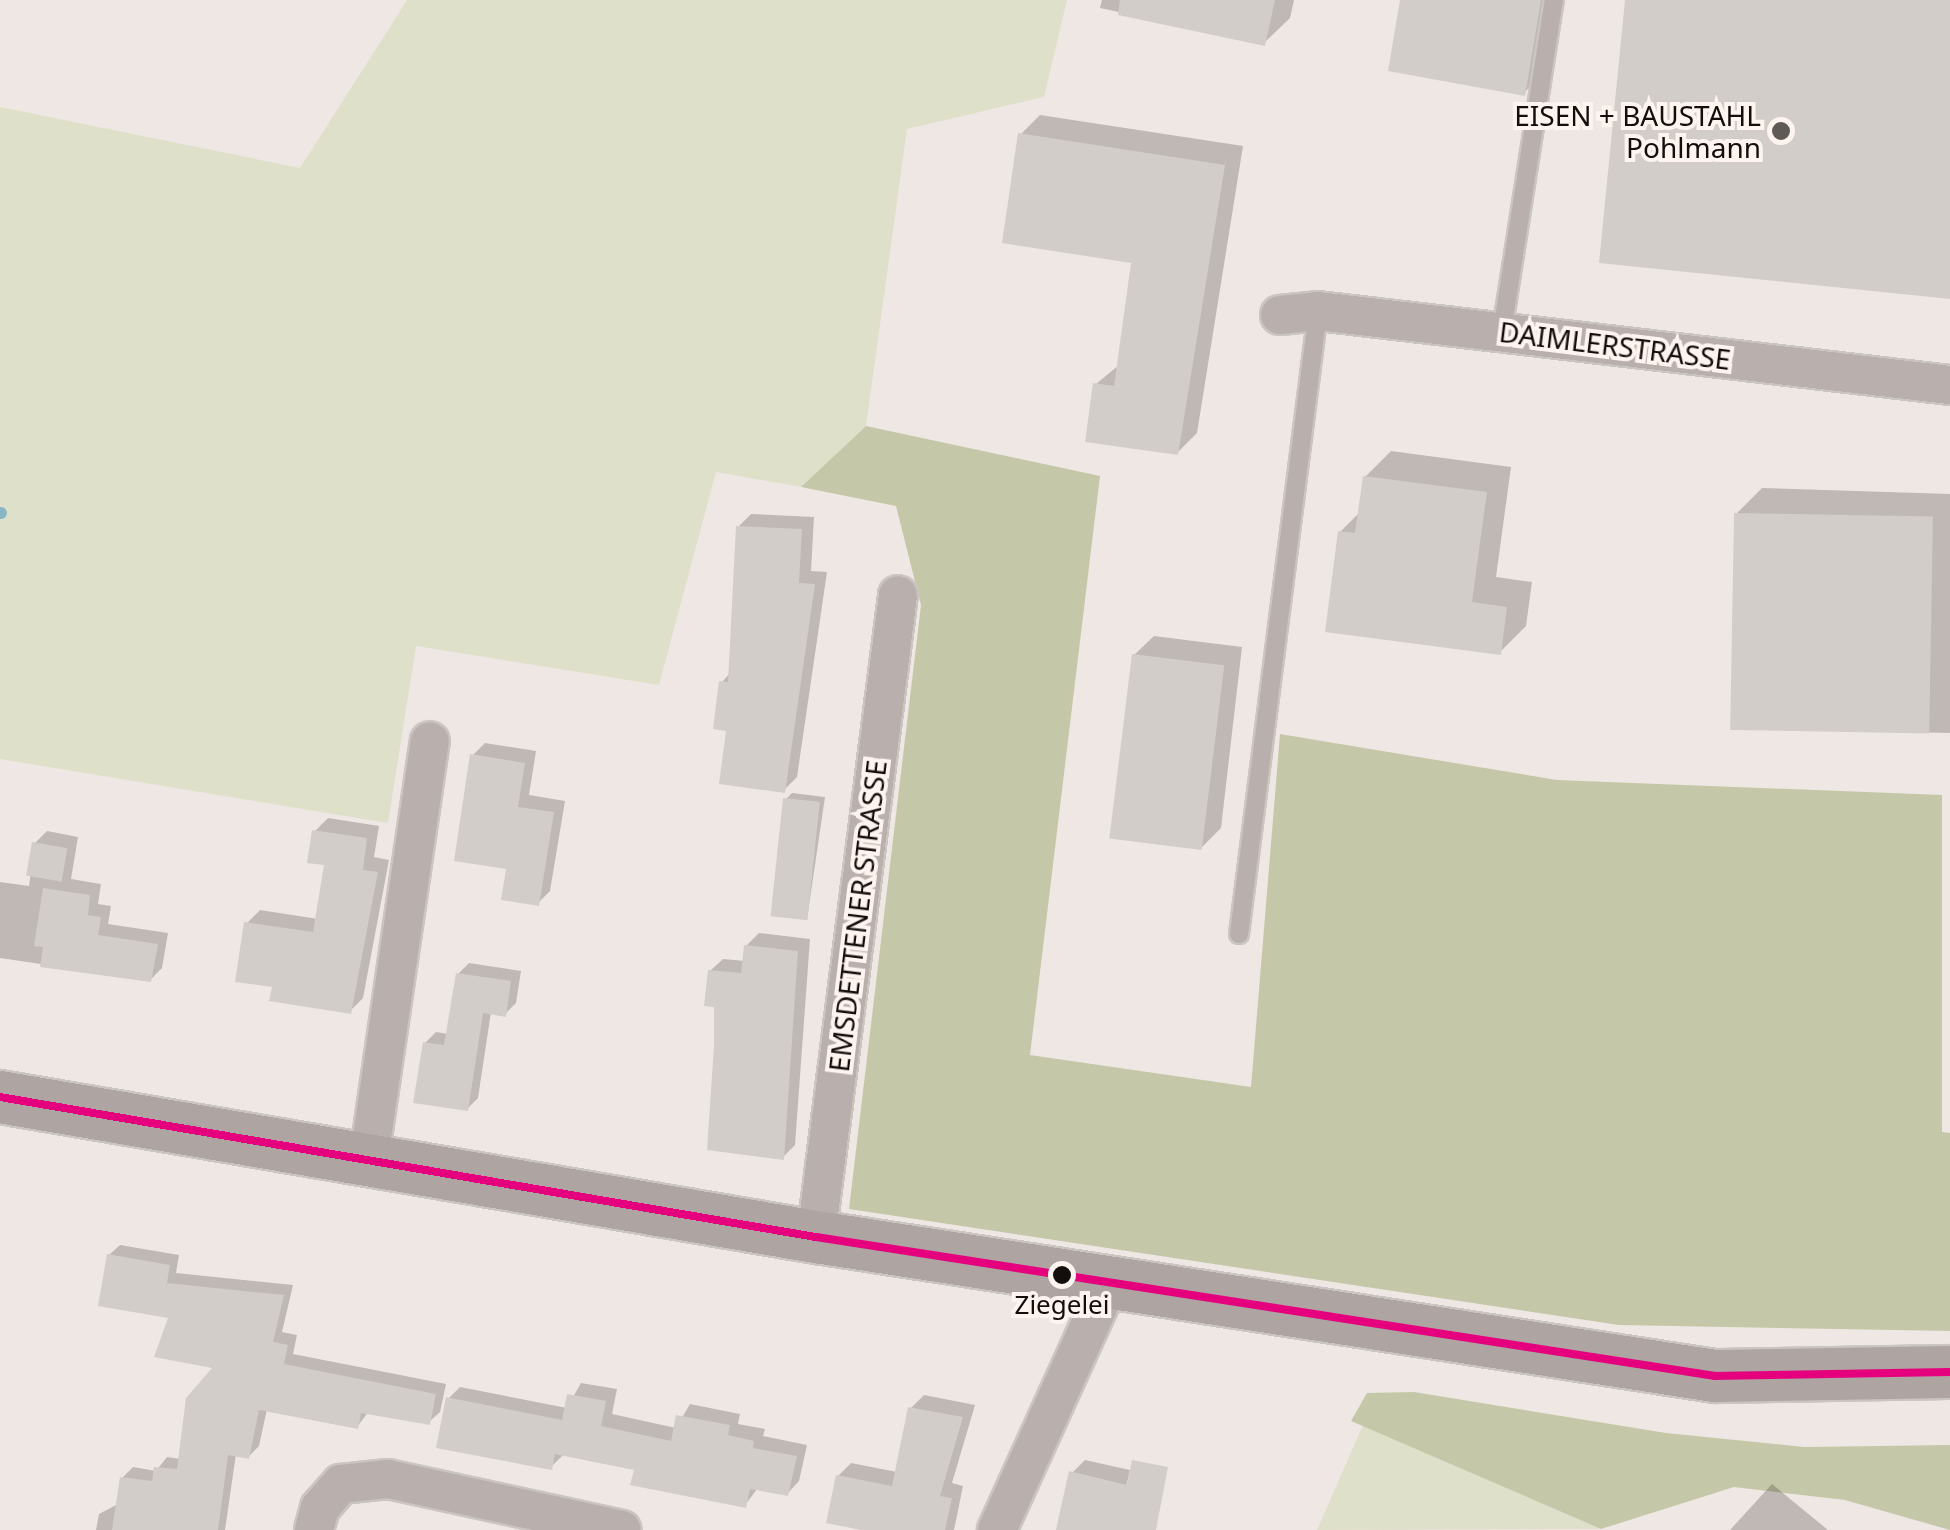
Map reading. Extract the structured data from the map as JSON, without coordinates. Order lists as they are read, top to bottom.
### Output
{
  "streets": {
    "street": ["DAIMLERSTRASSE", "EMSDETTENER STRASSE"]
  },
  "places": ["EISEN + BAUSTAHL Pohlmann", "Ziegelei"]
}
